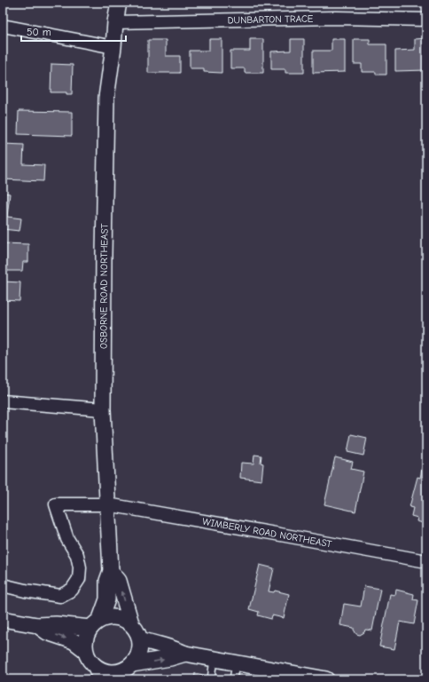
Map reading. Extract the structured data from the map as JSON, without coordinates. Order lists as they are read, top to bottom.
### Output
{
  "streets": {
    "street": ["DUNBARTON TRACE", "OSBORNE ROAD NORTHEAST", "WIMBERLY ROAD NORTHEAST"]
  },
  "crossings": [
    ["DUNBARTON TRACE", "OSBORNE ROAD NORTHEAST"],
    ["OSBORNE ROAD NORTHEAST", "WIMBERLY ROAD NORTHEAST"]
  ],
  "scale_bar": "50 m"
}
